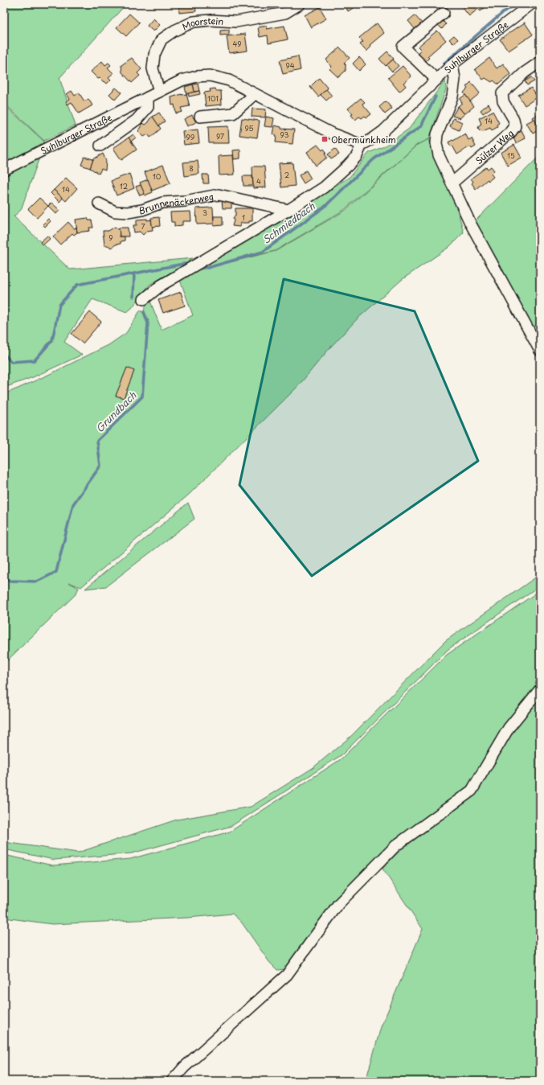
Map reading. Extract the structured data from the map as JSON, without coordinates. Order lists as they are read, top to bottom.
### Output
{
  "streets": {
    "street": [
      "Moorstein",
      "Suhlburger Straße",
      "Sülzer Weg",
      "Brunnenäckerweg"
    ]
  },
  "crossings": [
    ["Moorstein", "Suhlburger Straße"]
  ],
  "water": ["Schmiedbach", "Grundbach"],
  "places": {
    "transit": ["Obermünkheim"]
  },
  "house_numbers": [
    "49",
    "94",
    "101",
    "14",
    "95",
    "93",
    "97",
    "99",
    "15",
    "8",
    "2",
    "10",
    "4",
    "12",
    "14",
    "3",
    "1",
    "7",
    "9"
  ]
}
